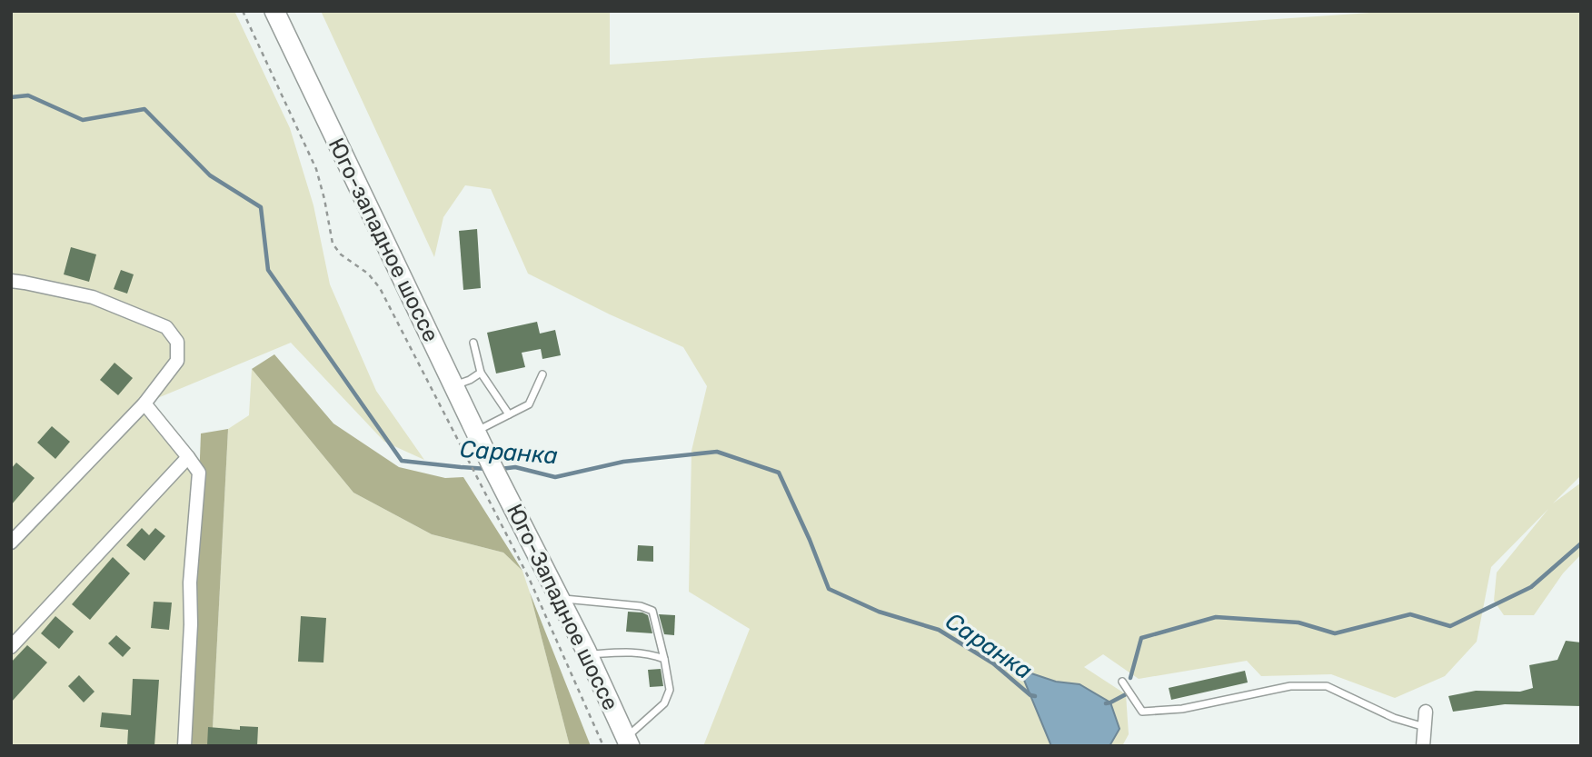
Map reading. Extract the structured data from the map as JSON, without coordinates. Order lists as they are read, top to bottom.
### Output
{
  "streets": {
    "main road": ["Юго-западное шоссе", "Юго-Западное шоссе"]
  },
  "crossings": [
    ["Юго-западное шоссе", "Юго-Западное шоссе"]
  ],
  "water": ["Саранка"]
}
